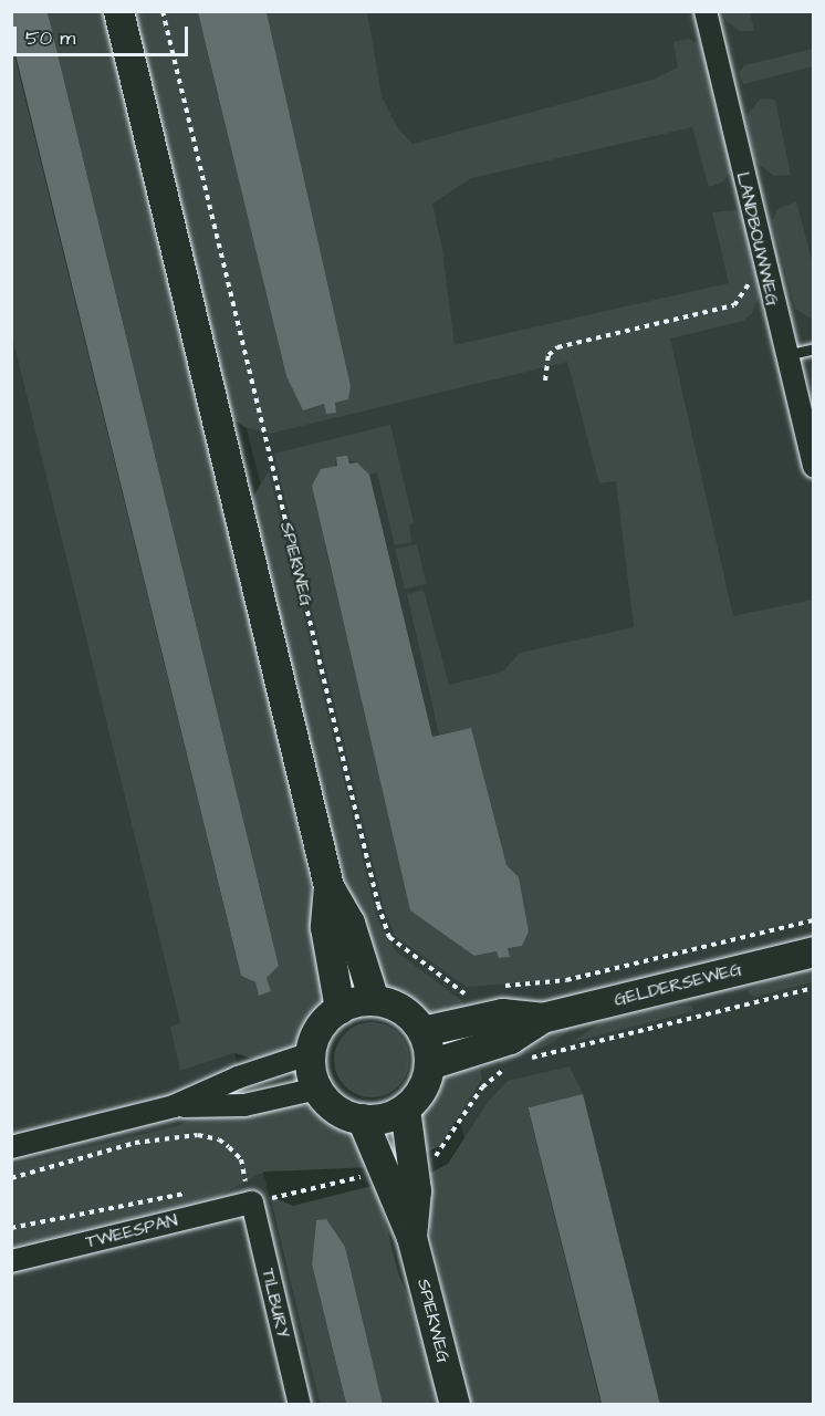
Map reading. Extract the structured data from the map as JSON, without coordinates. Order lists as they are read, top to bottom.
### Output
{
  "streets": {
    "main road": ["SPIEKWEG", "GELDERSEWEG"],
    "street": ["LANDBOUWWEG", "TWEESPAN", "TILBURY"]
  },
  "crossings": [
    ["SPIEKWEG", "GELDERSEWEG"],
    ["TWEESPAN", "TILBURY"]
  ],
  "scale_bar": "50 m"
}
